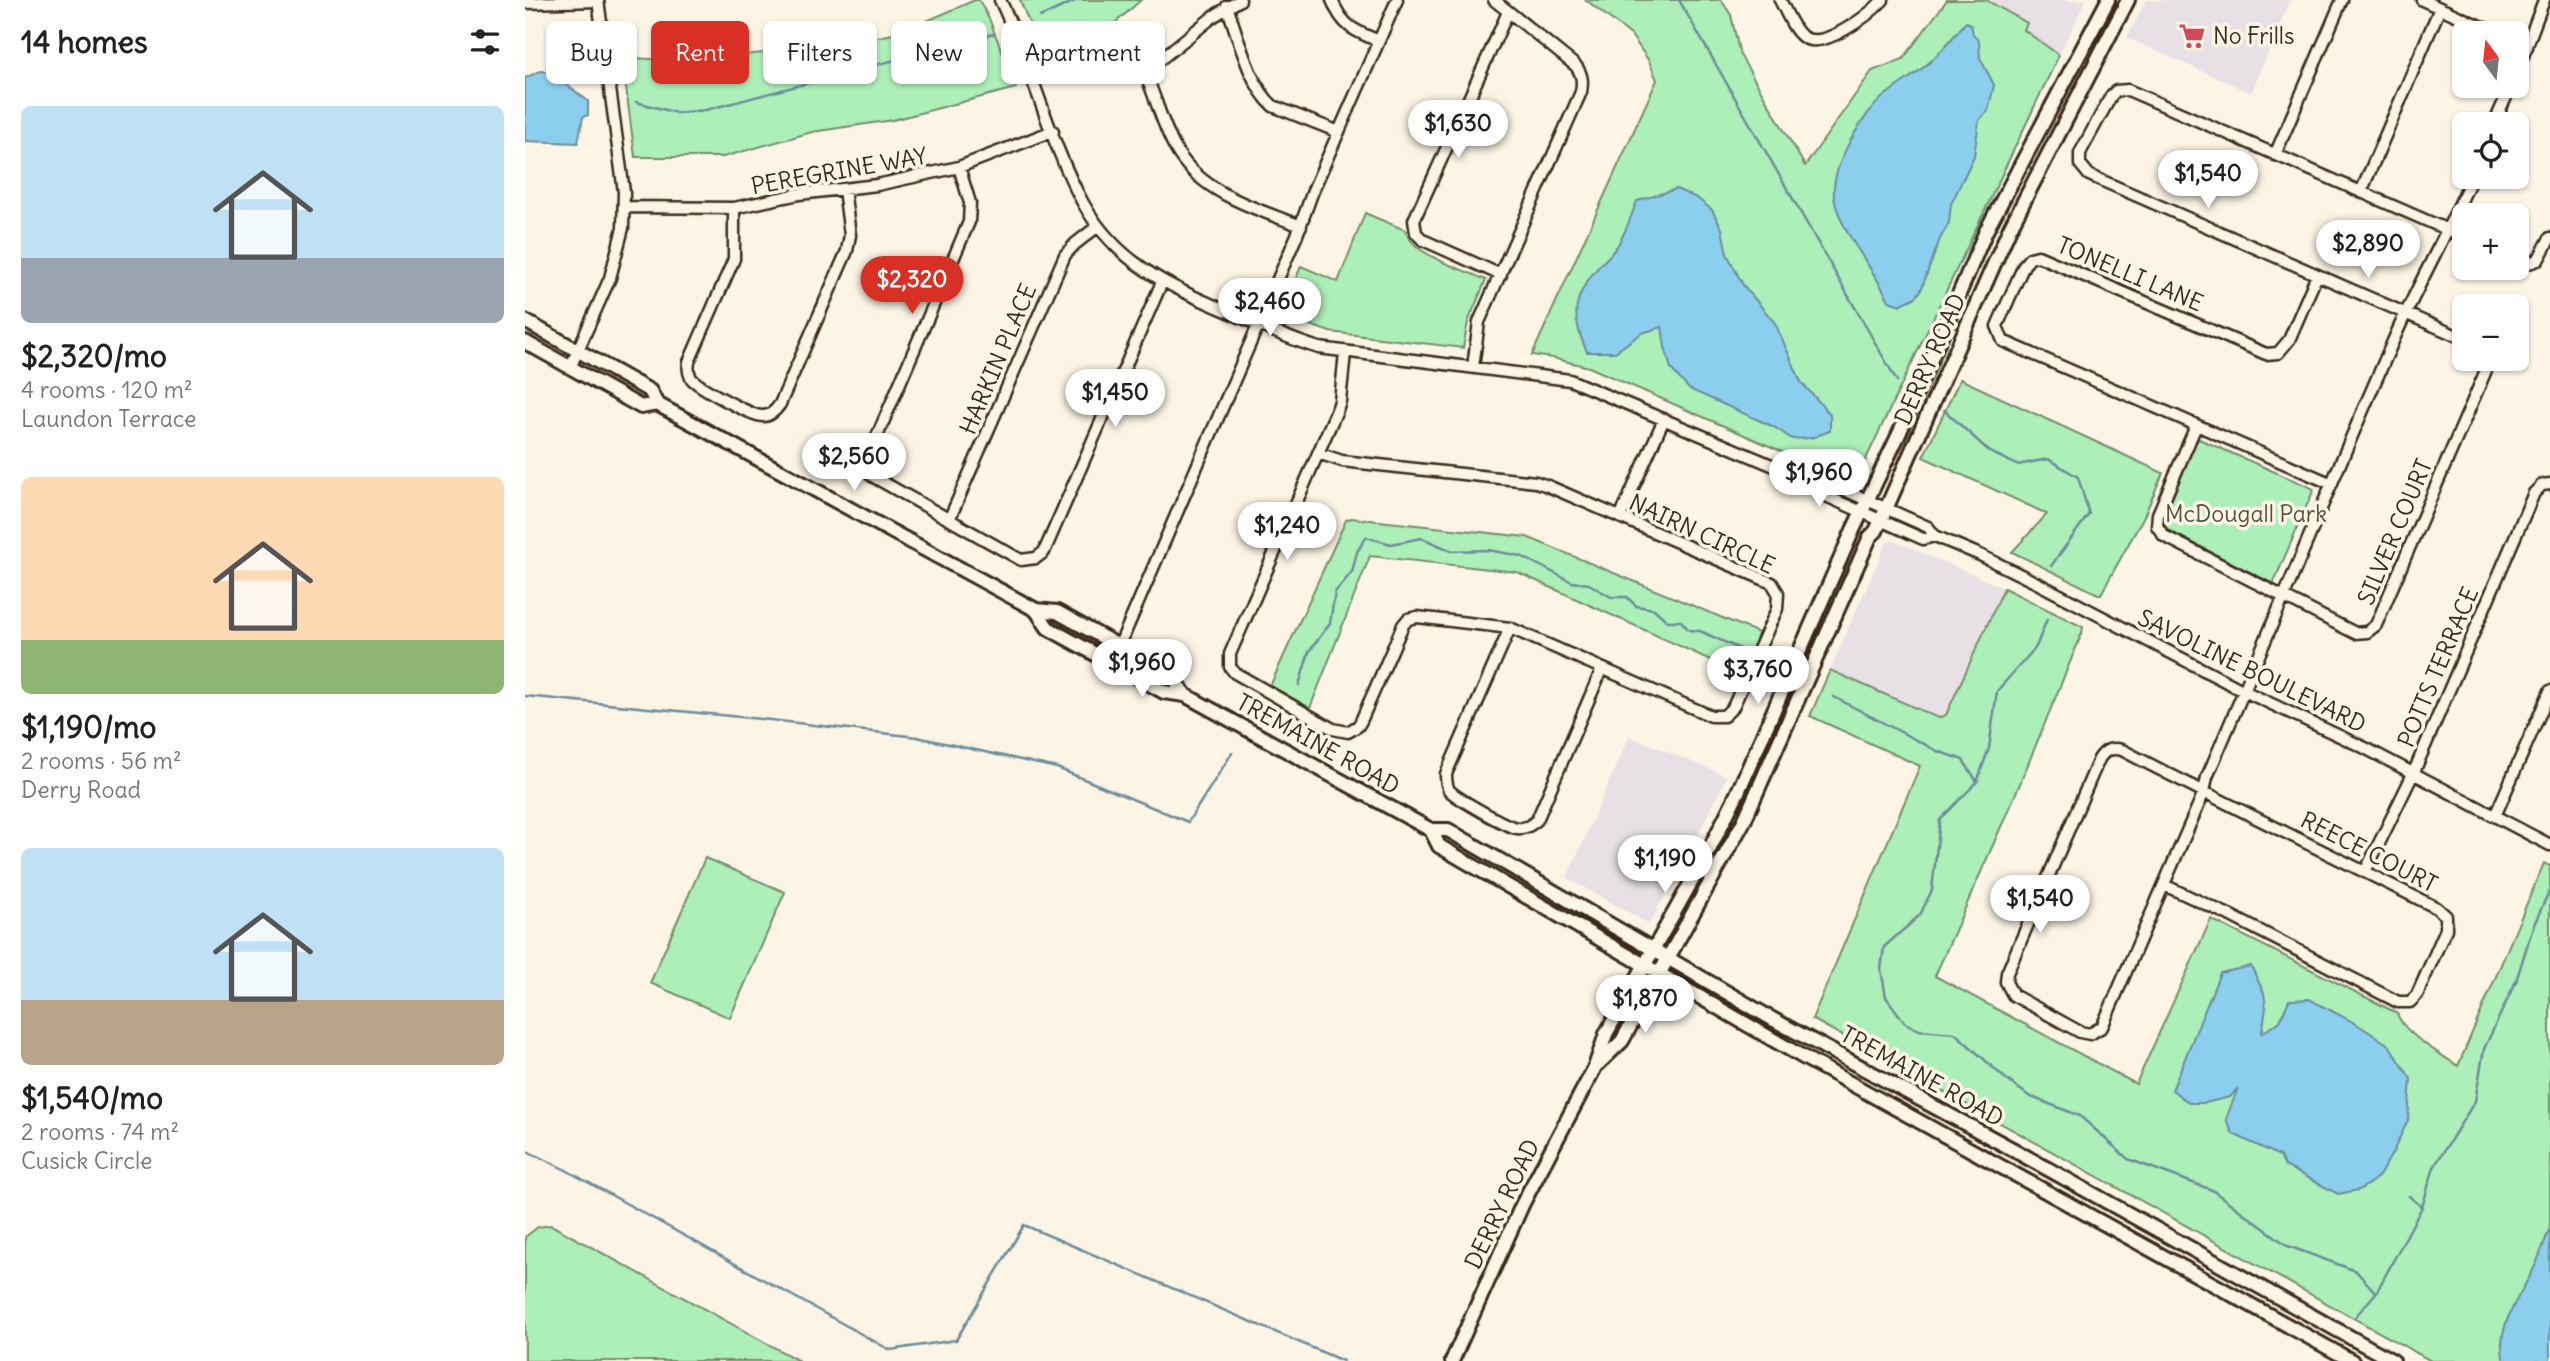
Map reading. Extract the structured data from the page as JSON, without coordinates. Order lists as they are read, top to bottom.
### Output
{
  "streets": {
    "main road": ["DERRY ROAD", "TREMAINE ROAD"],
    "street": [
      "PEREGRINE WAY",
      "TONELLI LANE",
      "HARKIN PLACE",
      "SILVER COURT",
      "NAIRN CIRCLE",
      "POTTS TERRACE",
      "SAVOLINE BOULEVARD",
      "REECE COURT"
    ]
  },
  "crossings": [
    ["PEREGRINE WAY", "SAVOLINE BOULEVARD"],
    ["TONELLI LANE", "SILVER COURT"],
    ["HARKIN PLACE", "SAVOLINE BOULEVARD"],
    ["DERRY ROAD", "SAVOLINE BOULEVARD"],
    ["DERRY ROAD", "TREMAINE ROAD"],
    ["NAIRN CIRCLE", "SAVOLINE BOULEVARD"],
    ["POTTS TERRACE", "SAVOLINE BOULEVARD"],
    ["POTTS TERRACE", "REECE COURT"]
  ],
  "parks": ["McDougall Park"],
  "places": {
    "supermarket": ["No Frills"]
  },
  "north": "top",
  "page": {
    "heading": "14 homes",
    "map_buttons": ["+", "−"],
    "chip": [
      "Buy",
      "Rent",
      "Filters",
      "New",
      "Apartment"
    ],
    "list": [
      {
        "name": "$2,320/mo",
        "note": "4 rooms · 120 m² · Laundon Terrace"
      },
      {
        "name": "$1,190/mo",
        "note": "2 rooms · 56 m² · Derry Road"
      },
      {
        "name": "$1,540/mo",
        "note": "2 rooms · 74 m² · Cusick Circle"
      }
    ],
    "price": [
      "$1,630",
      "$1,540",
      "$2,890",
      "$2,320",
      "$2,460",
      "$1,450",
      "$2,560",
      "$1,960",
      "$1,240",
      "$1,960",
      "$3,760",
      "$1,190",
      "$1,540",
      "$1,870"
    ]
  }
}
